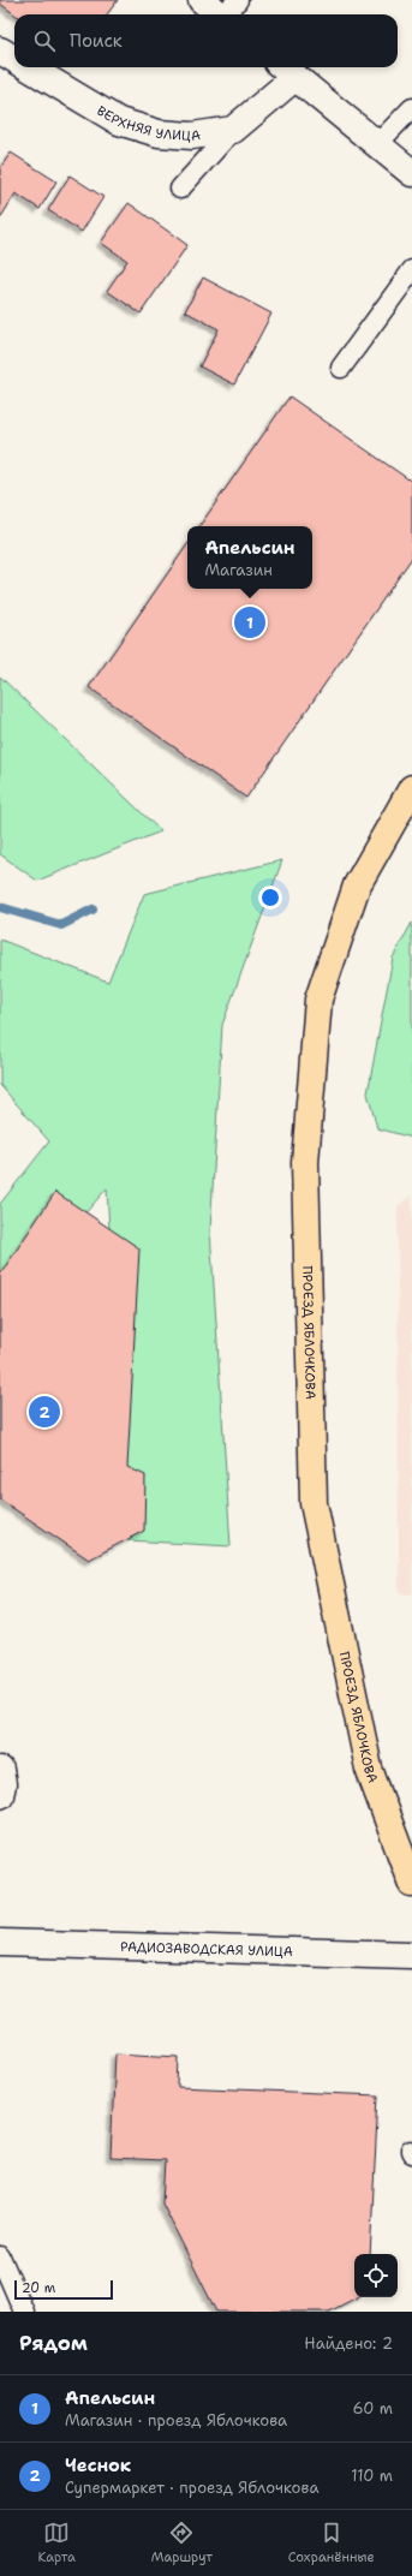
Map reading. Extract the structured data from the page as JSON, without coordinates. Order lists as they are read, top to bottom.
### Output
{
  "streets": {
    "main road": ["ПРОЕЗД ЯБЛОЧКОВА"],
    "street": ["ВЕРХНЯЯ УЛИЦА", "РАДИОЗАВОДСКАЯ УЛИЦА"]
  },
  "scale_bar": "20 m",
  "page": {
    "search": "Поиск",
    "popup": ["Апельсин", "Магазин"],
    "pins": ["1", "2"],
    "scale": "20 m",
    "heading": ["Рядом", "Найдено: 2"],
    "list": [
      {
        "mark": "1",
        "name": "Апельсин",
        "note": "Магазин · проезд Яблочкова",
        "value": "60 m"
      },
      {
        "mark": "2",
        "name": "Чеснок",
        "note": "Супермаркет · проезд Яблочкова",
        "value": "110 m"
      }
    ],
    "nav": ["Карта", "Маршрут", "Сохранённые"]
  }
}
